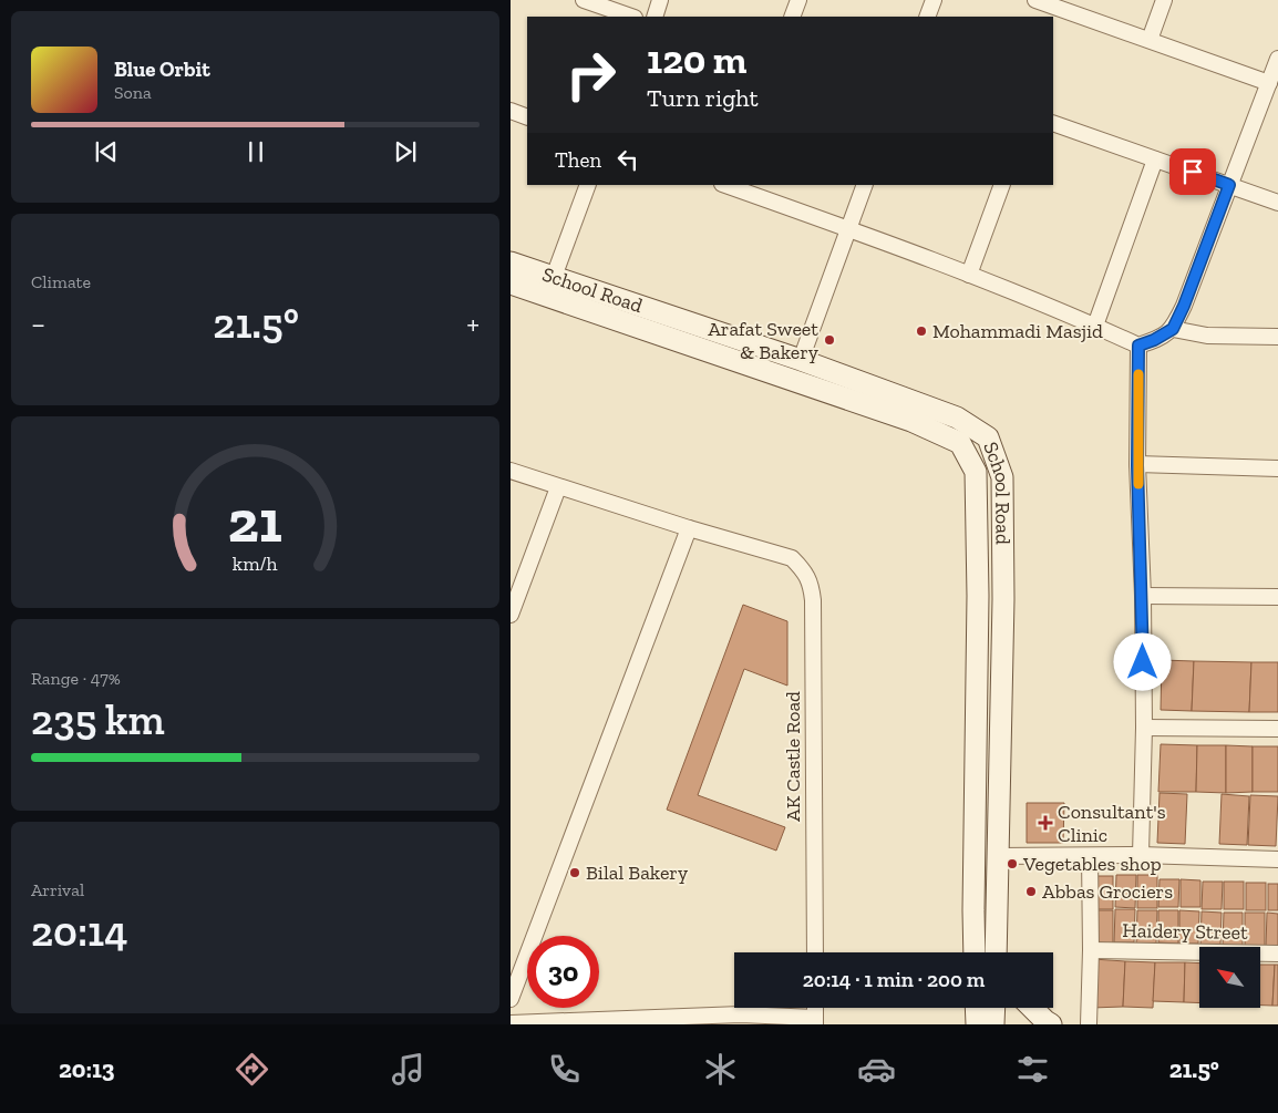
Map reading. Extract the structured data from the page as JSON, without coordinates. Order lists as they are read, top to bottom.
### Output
{
  "streets": {
    "street": ["School Road", "AK Castle Road", "Haidery Street"]
  },
  "places": {
    "other": [
      "Mohammadi Masjid",
      "Arafat Sweet & Bakery",
      "Vegetables shop",
      "Bilal Bakery",
      "Abbas Grociers"
    ],
    "health": ["Consultant's Clinic"]
  },
  "north": "top left",
  "page": {
    "turn": ["120 m", "Turn right"],
    "song": ["Blue Orbit", "Sona"],
    "then": "Then",
    "tile": [
      "Climate",
      ["Range · 47%", "235 km"],
      ["Arrival", "20:14"]
    ],
    "heat": ["−", "21.5°", "+"],
    "limit": "30",
    "trip": "20:14 · 1 min · 200 m",
    "tabs": ["20:13", "21.5°"],
    "gauge": ["21", "km/h"]
  }
}
